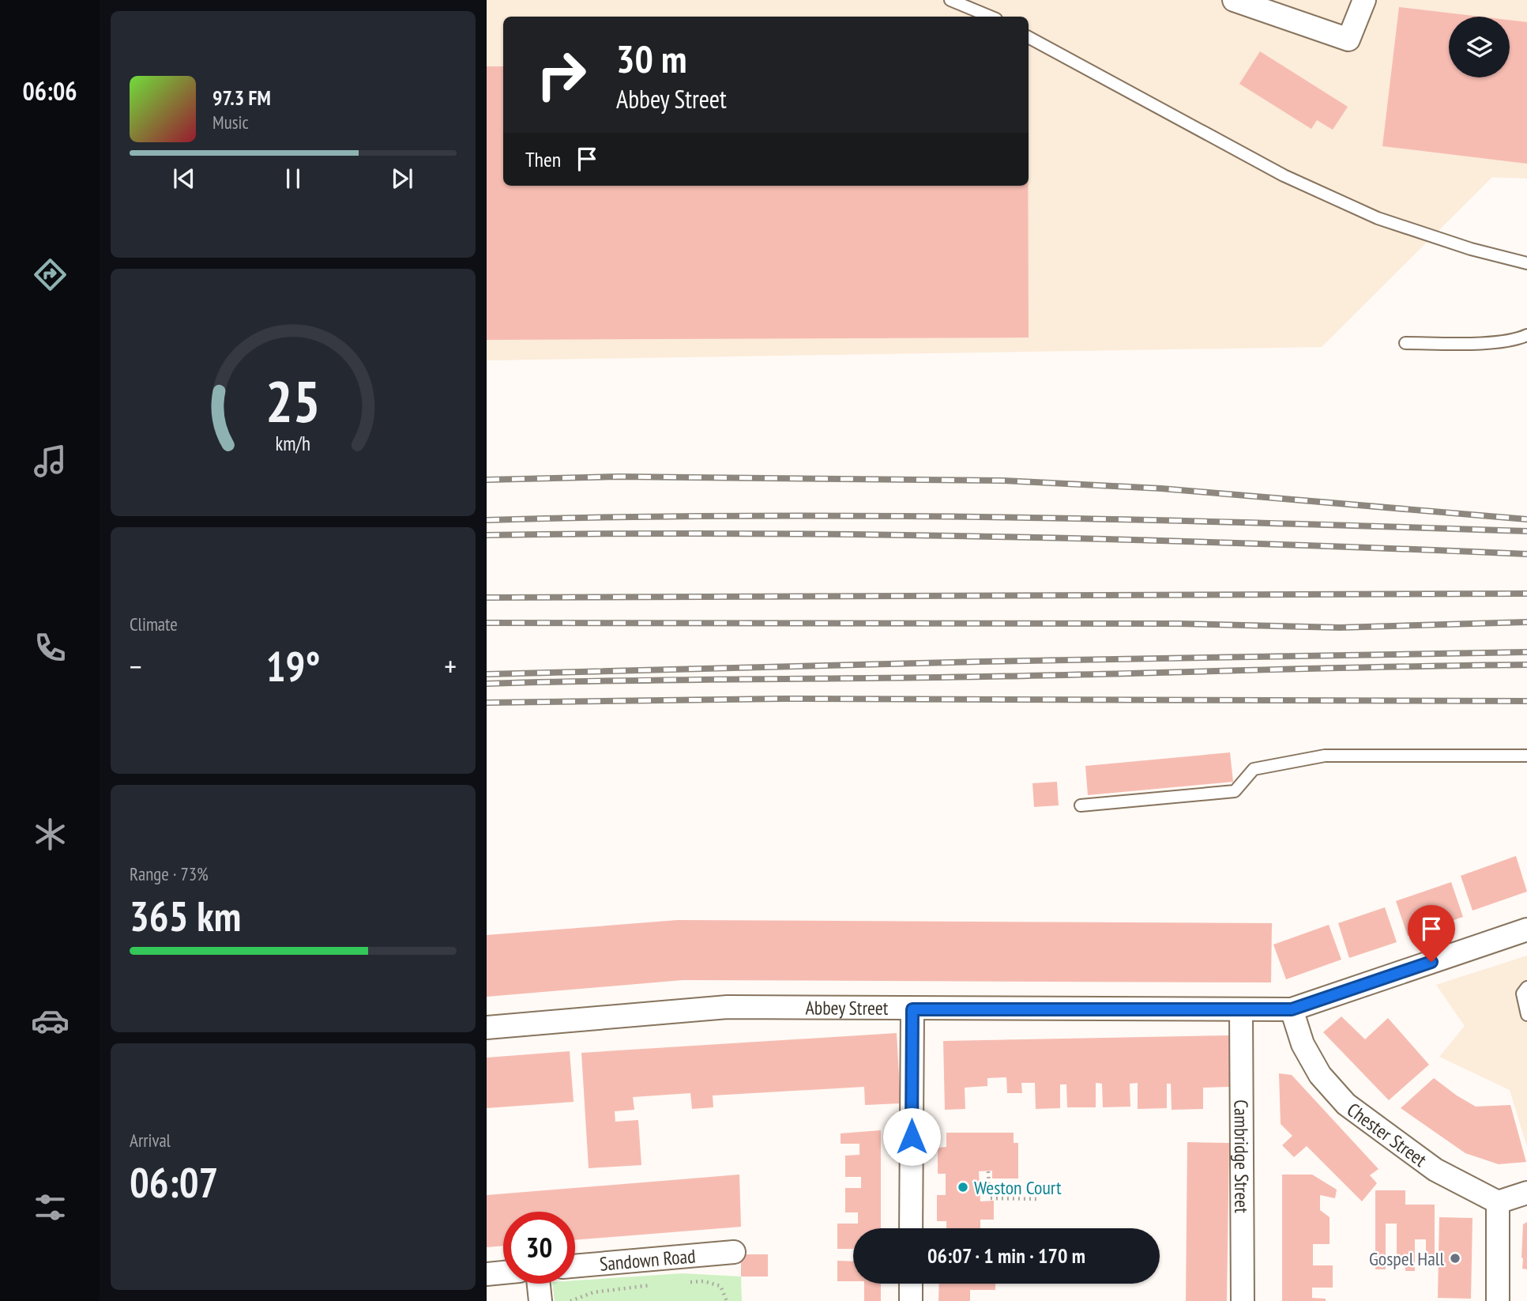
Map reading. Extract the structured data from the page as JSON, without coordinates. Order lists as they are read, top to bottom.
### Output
{
  "streets": {
    "street": [
      "Abbey Street",
      "Chester Street",
      "Cambridge Street",
      "Sandown Road"
    ]
  },
  "crossings": [
    ["Abbey Street", "Chester Street"],
    ["Abbey Street", "Cambridge Street"]
  ],
  "places": ["Weston Court", "Gospel Hall"],
  "page": {
    "tabs": "06:06",
    "turn": ["30 m", "Abbey Street"],
    "song": ["97.3 FM", "Music"],
    "then": "Then",
    "tile": [
      "Climate",
      ["Range · 73%", "365 km"],
      ["Arrival", "06:07"]
    ],
    "heat": ["−", "19°", "+"],
    "limit": "30",
    "trip": "06:07 · 1 min · 170 m",
    "gauge": ["25", "km/h"]
  }
}
